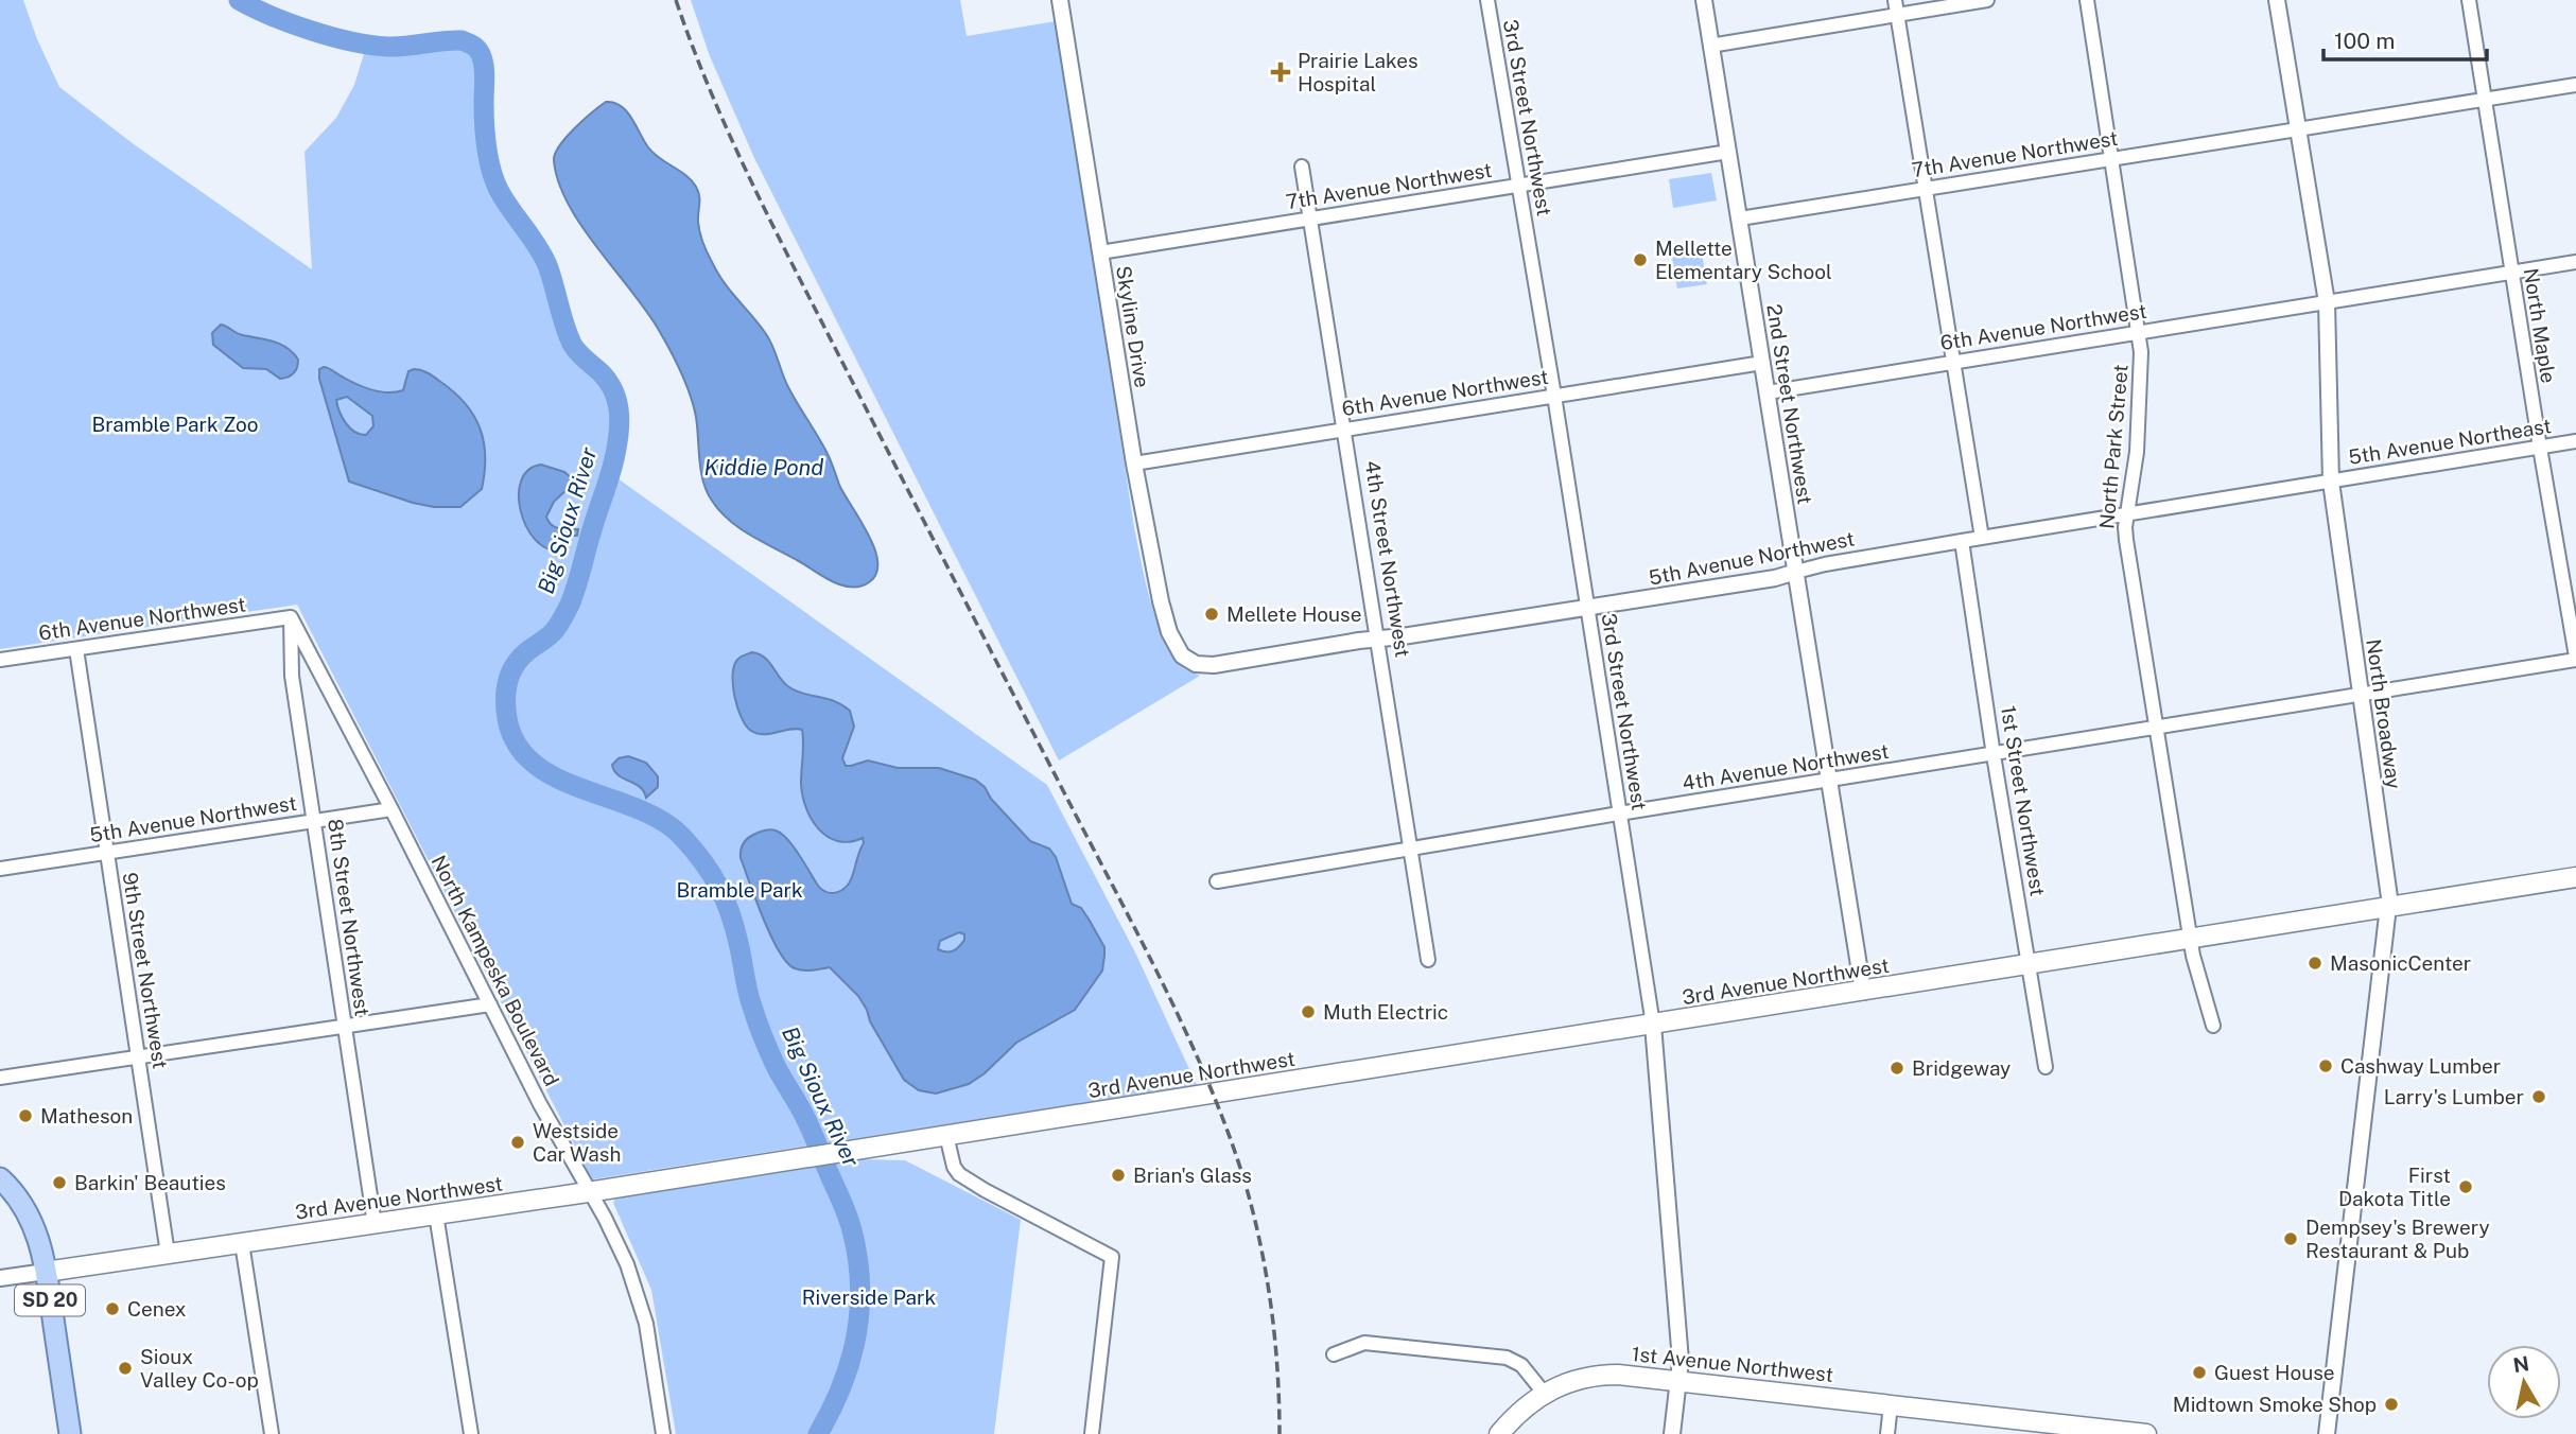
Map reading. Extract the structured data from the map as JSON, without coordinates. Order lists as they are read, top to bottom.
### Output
{
  "streets": {
    "main road": ["3rd Avenue Northwest", "SD 20", "1st Avenue Northwest"],
    "street": [
      "3rd Street Northwest",
      "7th Avenue Northwest",
      "North Maple",
      "Skyline Drive",
      "6th Avenue Northwest",
      "2nd Street Northwest",
      "5th Avenue Northeast",
      "North Park Street",
      "5th Avenue Northwest",
      "4th Street Northwest",
      "North Broadway",
      "4th Avenue Northwest",
      "1st Street Northwest",
      "8th Street Northwest",
      "9th Street Northwest",
      "North Kampeska Boulevard"
    ]
  },
  "crossings": [
    ["3rd Street Northwest", "7th Avenue Northwest"],
    ["3rd Street Northwest", "6th Avenue Northwest"],
    ["3rd Street Northwest", "5th Avenue Northwest"],
    ["3rd Street Northwest", "4th Avenue Northwest"],
    ["3rd Street Northwest", "3rd Avenue Northwest"],
    ["3rd Street Northwest", "1st Avenue Northwest"],
    ["7th Avenue Northwest", "North Maple"],
    ["7th Avenue Northwest", "Skyline Drive"],
    ["7th Avenue Northwest", "2nd Street Northwest"],
    ["7th Avenue Northwest", "North Park Street"],
    ["7th Avenue Northwest", "4th Street Northwest"],
    ["7th Avenue Northwest", "North Broadway"],
    ["North Maple", "6th Avenue Northwest"],
    ["North Maple", "5th Avenue Northeast"],
    ["North Maple", "4th Avenue Northwest"],
    ["Skyline Drive", "6th Avenue Northwest"],
    ["Skyline Drive", "5th Avenue Northwest"],
    ["6th Avenue Northwest", "2nd Street Northwest"],
    ["6th Avenue Northwest", "North Park Street"],
    ["6th Avenue Northwest", "4th Street Northwest"],
    ["6th Avenue Northwest", "North Broadway"],
    ["6th Avenue Northwest", "8th Street Northwest"],
    ["6th Avenue Northwest", "9th Street Northwest"],
    ["6th Avenue Northwest", "North Kampeska Boulevard"],
    ["2nd Street Northwest", "5th Avenue Northwest"],
    ["2nd Street Northwest", "4th Avenue Northwest"],
    ["2nd Street Northwest", "3rd Avenue Northwest"],
    ["5th Avenue Northeast", "5th Avenue Northwest"],
    ["5th Avenue Northeast", "North Broadway"],
    ["North Park Street", "5th Avenue Northwest"],
    ["North Park Street", "4th Avenue Northwest"],
    ["North Park Street", "3rd Avenue Northwest"],
    ["5th Avenue Northwest", "4th Street Northwest"],
    ["5th Avenue Northwest", "North Broadway"],
    ["5th Avenue Northwest", "1st Street Northwest"],
    ["5th Avenue Northwest", "8th Street Northwest"],
    ["5th Avenue Northwest", "9th Street Northwest"],
    ["5th Avenue Northwest", "North Kampeska Boulevard"],
    ["4th Street Northwest", "4th Avenue Northwest"],
    ["North Broadway", "4th Avenue Northwest"],
    ["North Broadway", "3rd Avenue Northwest"],
    ["4th Avenue Northwest", "1st Street Northwest"],
    ["1st Street Northwest", "3rd Avenue Northwest"],
    ["8th Street Northwest", "North Kampeska Boulevard"],
    ["8th Street Northwest", "3rd Avenue Northwest"],
    ["9th Street Northwest", "3rd Avenue Northwest"],
    ["North Kampeska Boulevard", "3rd Avenue Northwest"],
    ["3rd Avenue Northwest", "SD 20"]
  ],
  "water": ["Kiddie Pond", "Big Sioux River"],
  "parks": ["Bramble Park Zoo", "Bramble Park", "Riverside Park"],
  "places": {
    "health": ["Prairie Lakes Hospital"],
    "other": [
      "Mellette Elementary School",
      "Mellete House",
      "MasonicCenter",
      "Muth Electric",
      "Cashway Lumber",
      "Bridgeway",
      "Larry's Lumber",
      "Matheson",
      "Westside Car Wash",
      "Brian's Glass",
      "Barkin' Beauties",
      "First Dakota Title",
      "Dempsey's Brewery Restaurant & Pub",
      "Cenex",
      "Sioux Valley Co-op",
      "Guest House",
      "Midtown Smoke Shop"
    ]
  },
  "scale_bar": "100 m",
  "north": "top"
}
